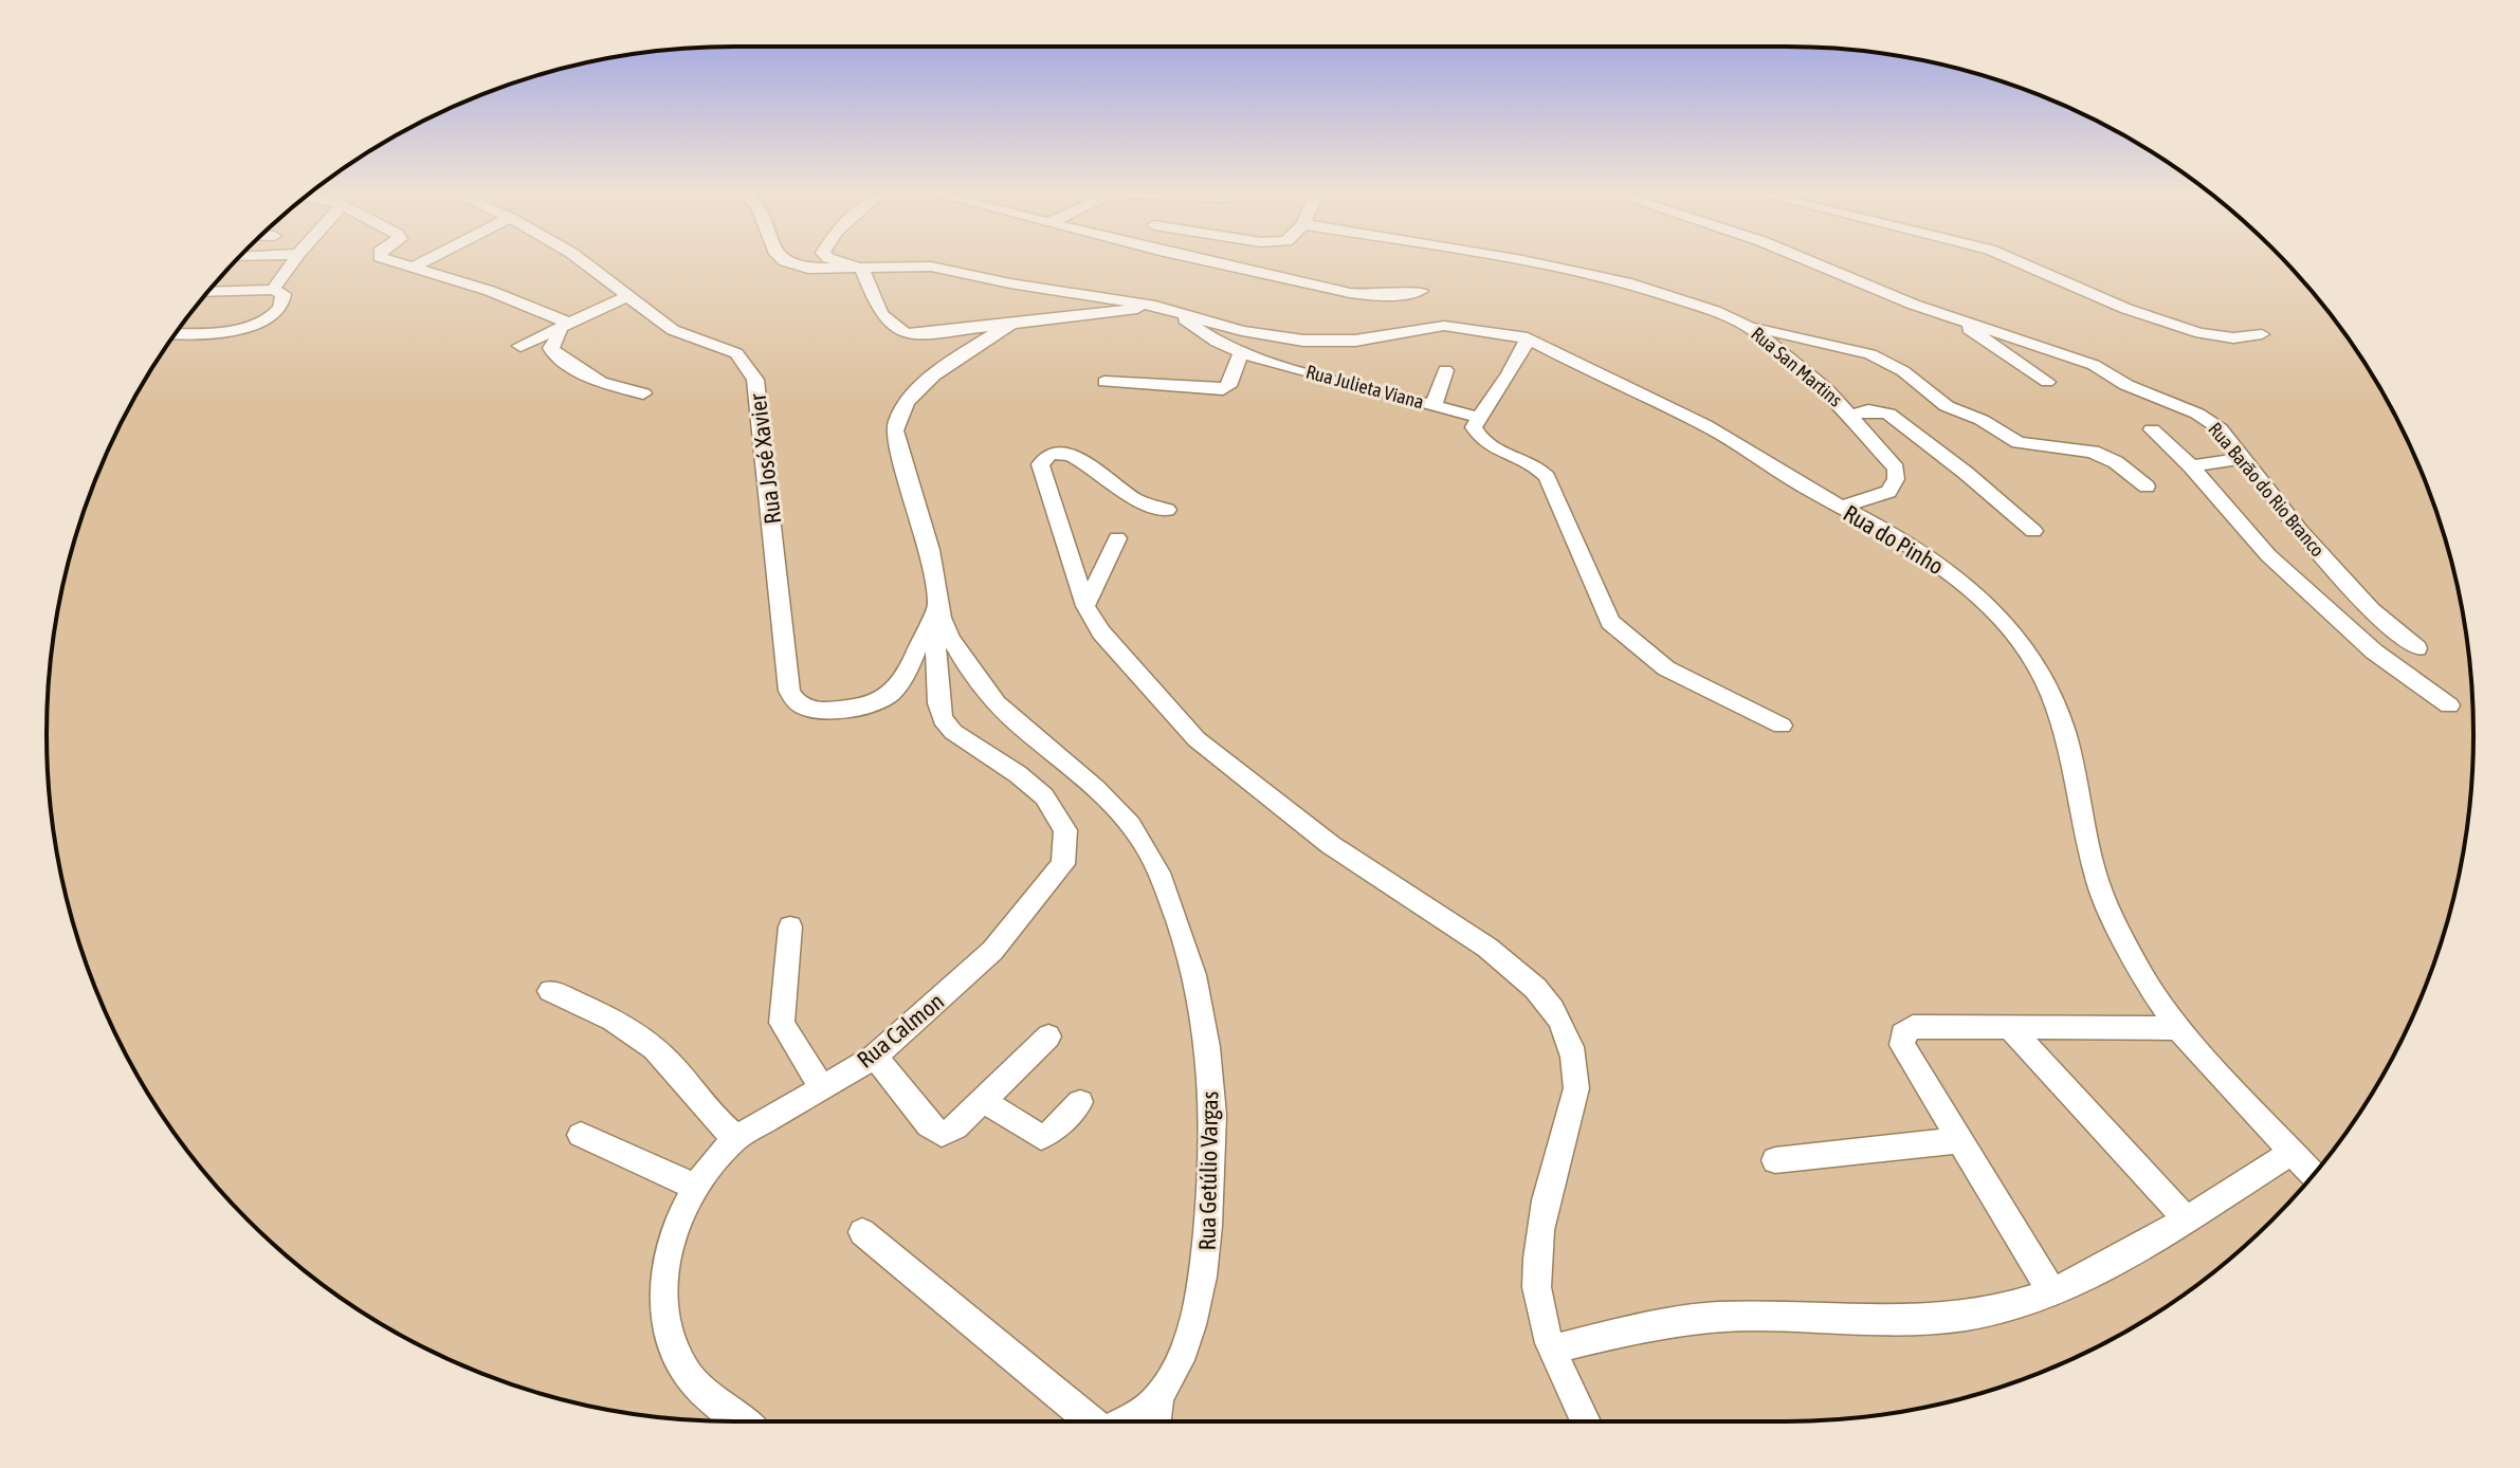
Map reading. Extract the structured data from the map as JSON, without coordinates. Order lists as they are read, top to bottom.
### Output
{
  "streets": {
    "street": [
      "Rua San Martins",
      "Rua Julieta Viana",
      "Rua José Xavier",
      "Rua Barão do Rio Branco",
      "Rua do Pinho",
      "Rua Calmon",
      "Rua Getúlio Vargas"
    ]
  },
  "crossings": [
    ["Rua Julieta Viana", "Rua do Pinho"],
    ["Rua José Xavier", "Rua Calmon"],
    ["Rua José Xavier", "Rua Getúlio Vargas"],
    ["Rua Calmon", "Rua Getúlio Vargas"]
  ]
}
